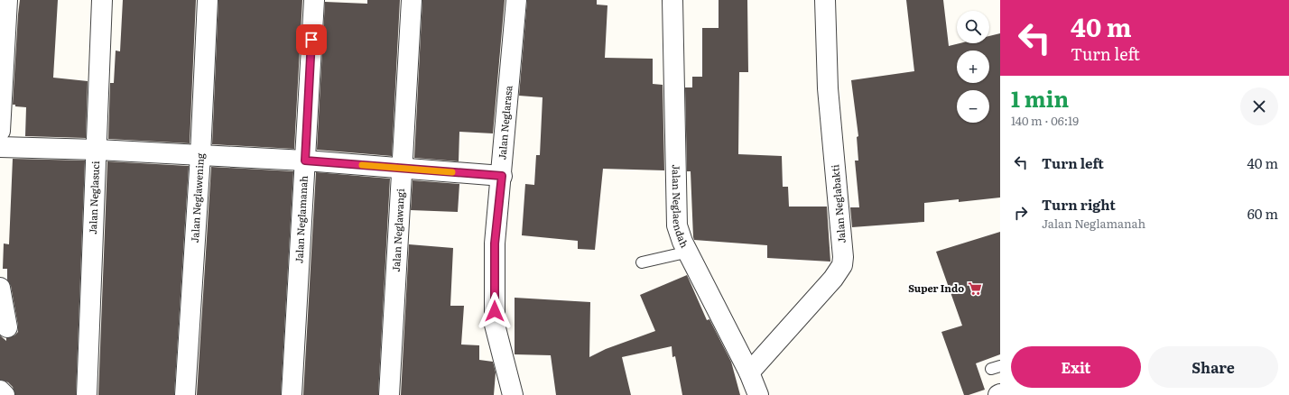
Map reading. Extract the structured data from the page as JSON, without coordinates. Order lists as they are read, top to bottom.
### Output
{
  "streets": {
    "street": [
      "Jalan Neglarasa",
      "Jalan Neglasuci",
      "Jalan Neglawening",
      "Jalan Neglabakti",
      "Jalan Neglaendah",
      "Jalan Neglamanah",
      "Jalan Neglawangi"
    ]
  },
  "crossings": [
    ["Jalan Neglabakti", "Jalan Neglaendah"]
  ],
  "places": {
    "supermarket": ["Super Indo"]
  },
  "page": {
    "turn": ["40 m", "Turn left"],
    "map_buttons": ["+", "−"],
    "heading": ["1 min", "140 m · 06:19"],
    "list": [
      {
        "name": "Turn left",
        "value": "40 m"
      },
      {
        "name": "Turn right",
        "note": "Jalan Neglamanah",
        "value": "60 m"
      }
    ],
    "buttons": ["Exit", "Share"]
  }
}
